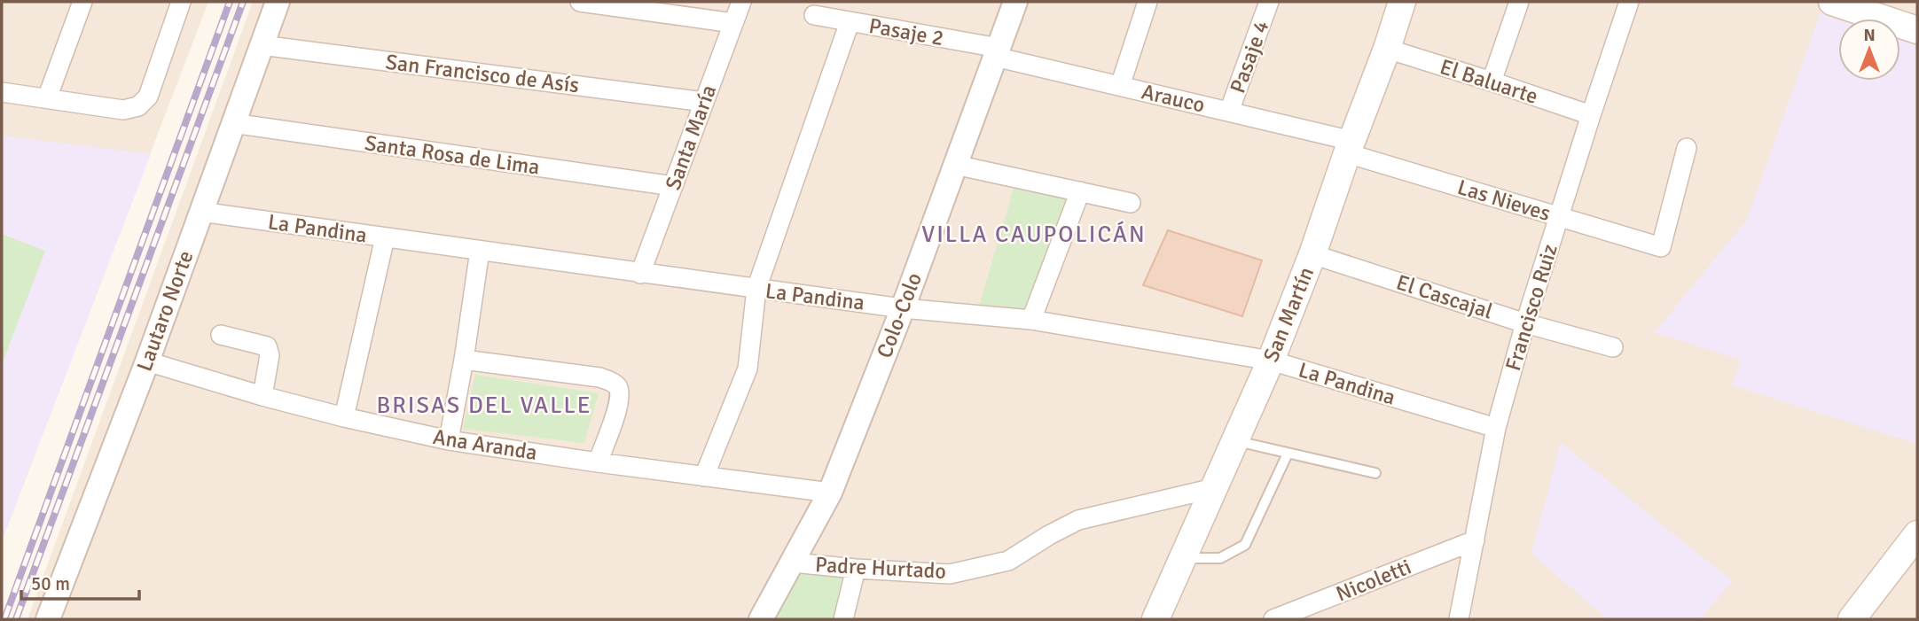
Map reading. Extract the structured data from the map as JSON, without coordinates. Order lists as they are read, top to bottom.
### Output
{
  "streets": {
    "main road": ["San Martín"],
    "street": [
      "Pasaje 2",
      "Pasaje 4",
      "San Francisco de Asís",
      "El Baluarte",
      "Arauco",
      "Santa María",
      "Santa Rosa de Lima",
      "Las Nieves",
      "La Pandina",
      "El Cascajal",
      "Francisco Ruiz",
      "Lautaro Norte",
      "Colo-Colo",
      "Ana Aranda",
      "Padre Hurtado",
      "Nicoletti"
    ]
  },
  "crossings": [
    ["Pasaje 2", "Arauco"],
    ["Pasaje 2", "Colo-Colo"],
    ["Pasaje 4", "Arauco"],
    ["San Francisco de Asís", "Santa María"],
    ["San Francisco de Asís", "Lautaro Norte"],
    ["El Baluarte", "Francisco Ruiz"],
    ["El Baluarte", "San Martín"],
    ["Arauco", "Las Nieves"],
    ["Arauco", "San Martín"],
    ["Arauco", "Colo-Colo"],
    ["Santa María", "Santa Rosa de Lima"],
    ["Santa María", "La Pandina"],
    ["Santa Rosa de Lima", "Lautaro Norte"],
    ["Las Nieves", "Francisco Ruiz"],
    ["Las Nieves", "San Martín"],
    ["La Pandina", "Francisco Ruiz"],
    ["La Pandina", "Lautaro Norte"],
    ["La Pandina", "San Martín"],
    ["La Pandina", "Colo-Colo"],
    ["El Cascajal", "Francisco Ruiz"],
    ["El Cascajal", "San Martín"],
    ["Francisco Ruiz", "Nicoletti"],
    ["Lautaro Norte", "Ana Aranda"],
    ["San Martín", "Padre Hurtado"],
    ["Colo-Colo", "Ana Aranda"],
    ["Colo-Colo", "Padre Hurtado"]
  ],
  "districts": ["VILLA CAUPOLICÁN", "BRISAS DEL VALLE"],
  "scale_bar": "50 m",
  "north": "top"
}
